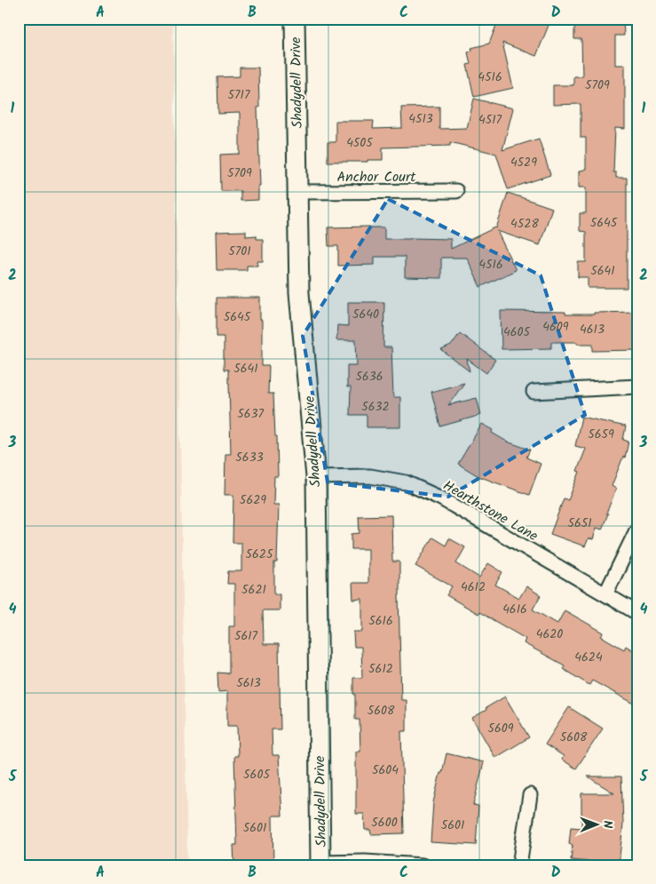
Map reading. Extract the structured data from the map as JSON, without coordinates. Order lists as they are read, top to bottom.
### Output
{
  "streets": {
    "street": ["Shadydell Drive", "Anchor Court", "Hearthstone Lane"]
  },
  "crossings": [
    ["Shadydell Drive", "Anchor Court"],
    ["Shadydell Drive", "Hearthstone Lane"]
  ],
  "house_numbers": [
    "4516",
    "5709",
    "5717",
    "4513",
    "4517",
    "4505",
    "4529",
    "5709",
    "5645",
    "4528",
    "5701",
    "4516",
    "5641",
    "5640",
    "5645",
    "4609",
    "4613",
    "4605",
    "5641",
    "5636",
    "5632",
    "5637",
    "5659",
    "5633",
    "5629",
    "5651",
    "5625",
    "4612",
    "5621",
    "4616",
    "5616",
    "4620",
    "5617",
    "4624",
    "5612",
    "5613",
    "5608",
    "5609",
    "5608",
    "5604",
    "5605",
    "5600",
    "5601",
    "5601"
  ],
  "north": "right",
  "grid": {
    "columns": [
      "A",
      "B",
      "C",
      "D"
    ],
    "rows": [
      "1",
      "2",
      "3",
      "4",
      "5"
    ]
  }
}
